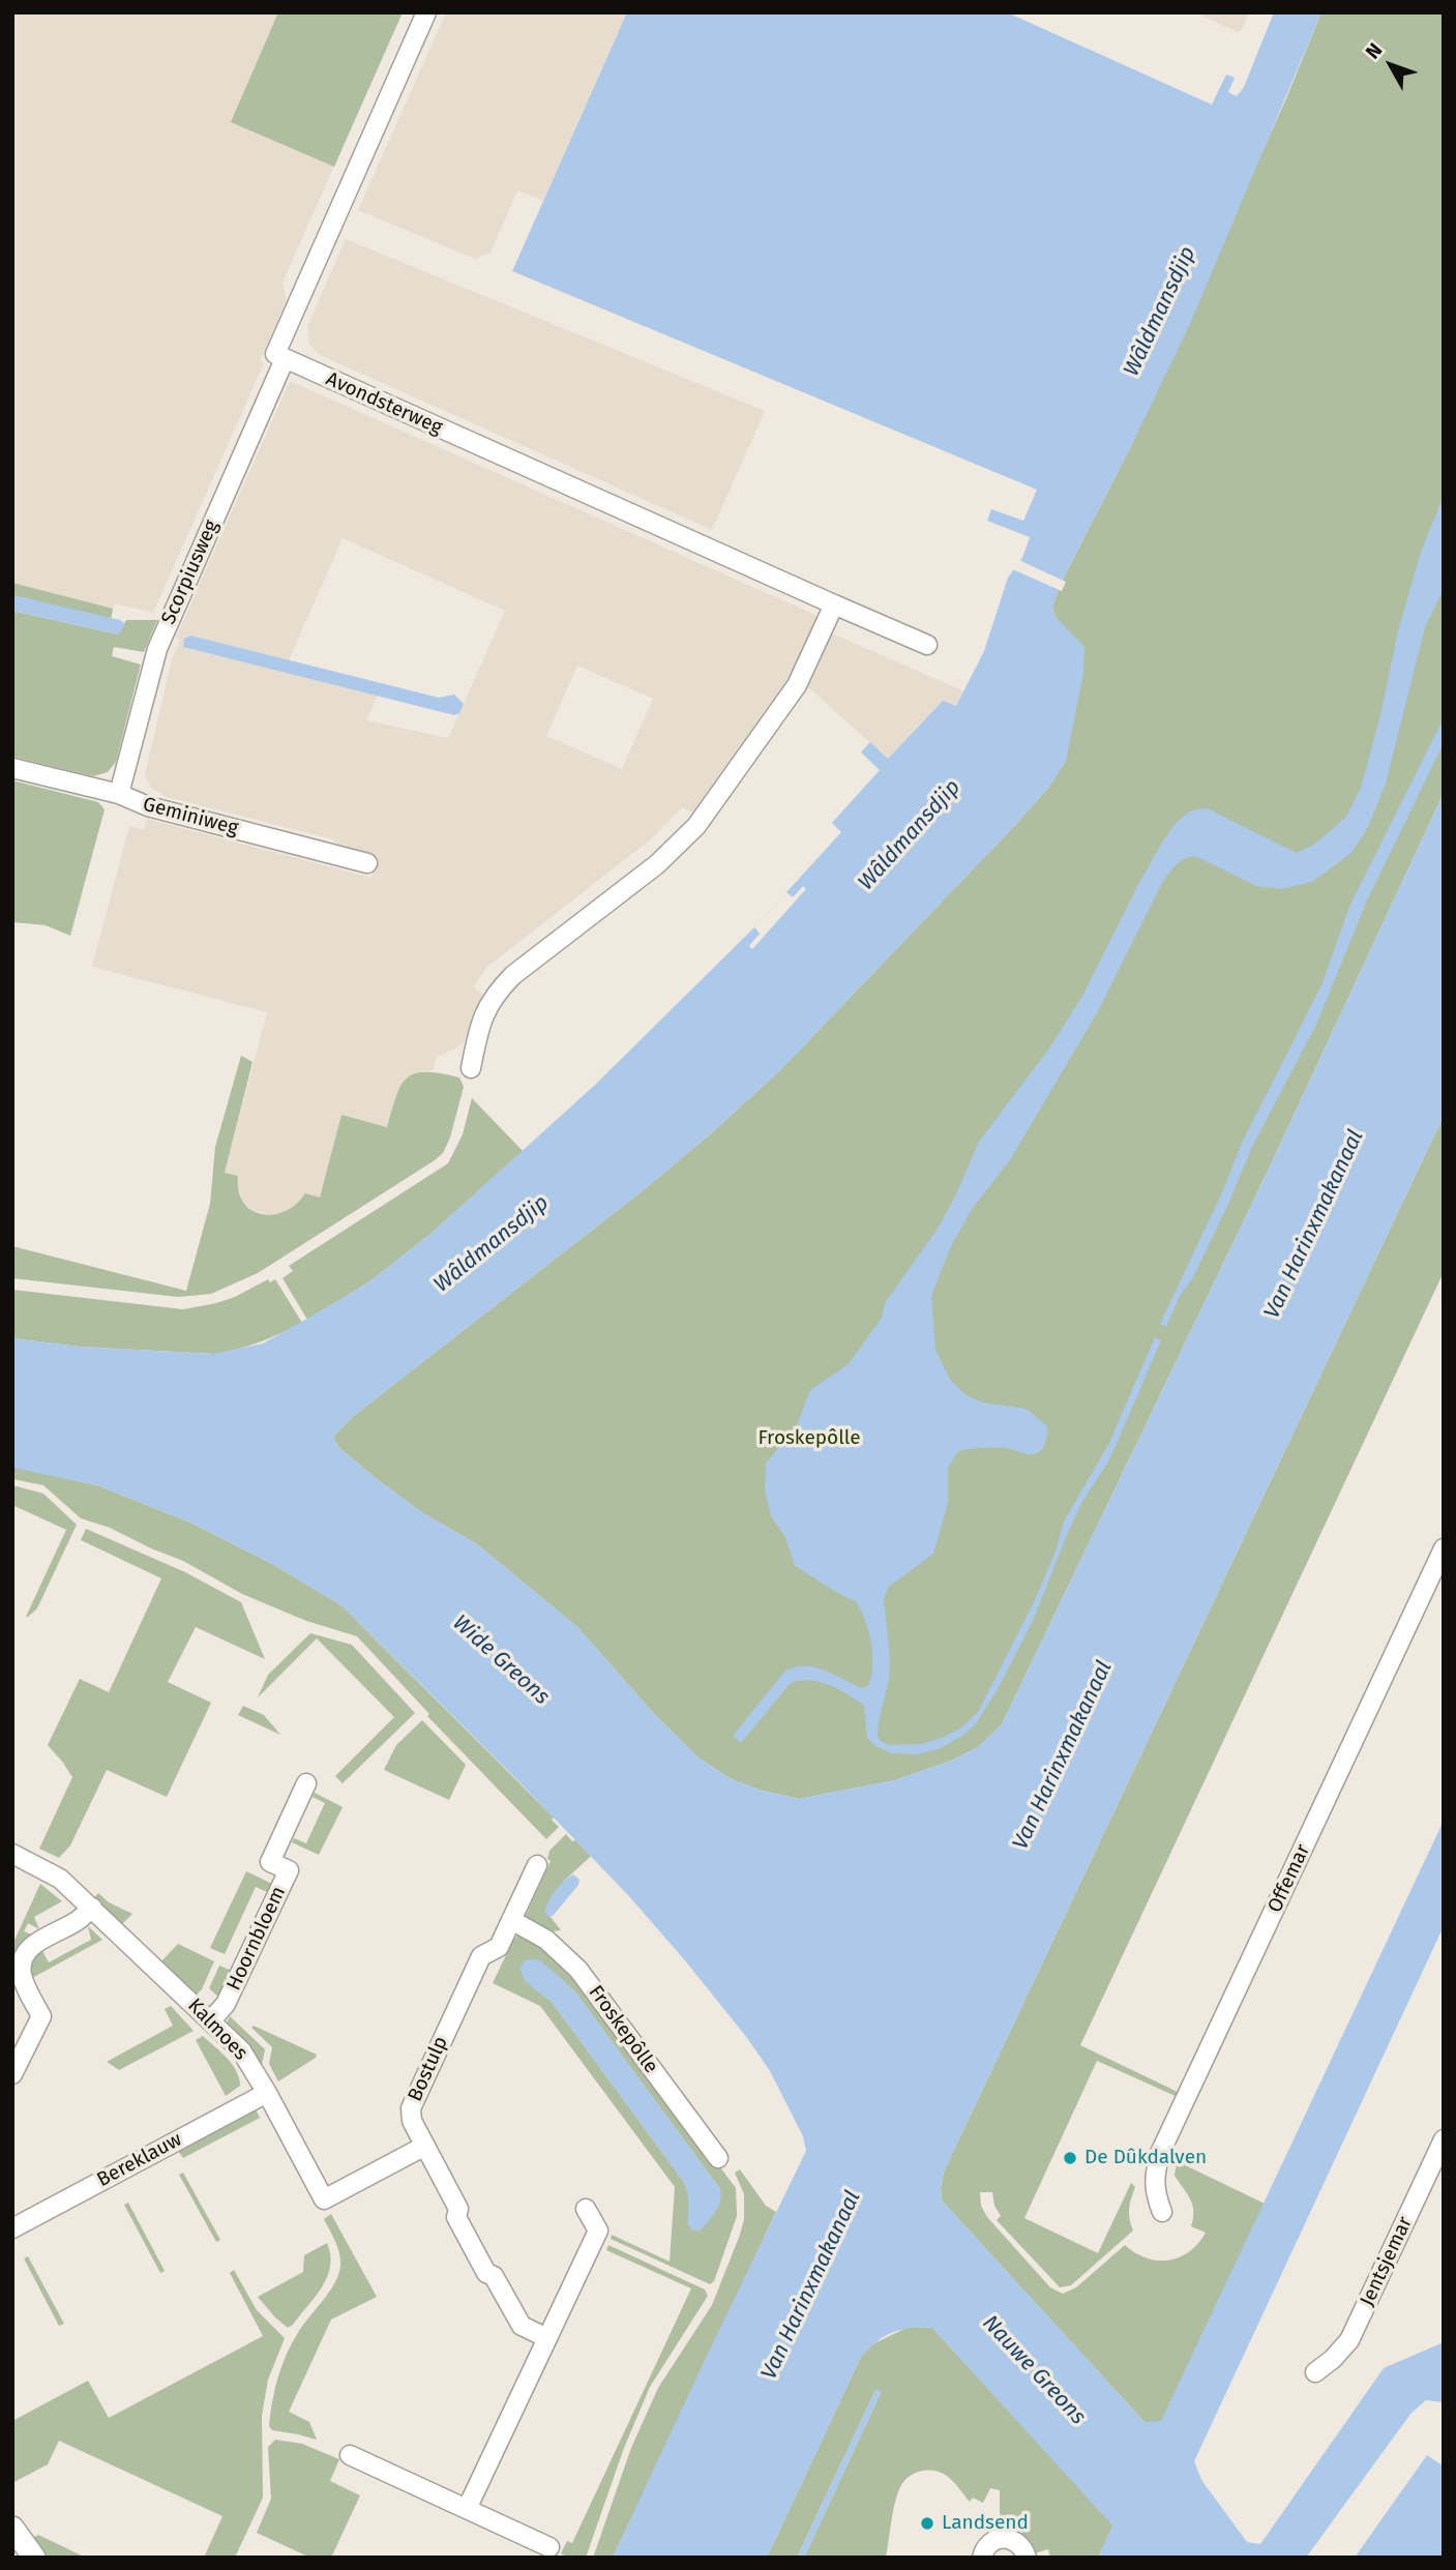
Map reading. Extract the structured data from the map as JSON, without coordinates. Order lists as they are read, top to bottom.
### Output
{
  "streets": {
    "street": [
      "Avondsterweg",
      "Scorpiusweg",
      "Geminiweg",
      "Offemar",
      "Hoornbloem",
      "Kalmoes",
      "Froskepôlle",
      "Bostulp",
      "Bereklauw",
      "Jentsjemar"
    ]
  },
  "crossings": [
    ["Avondsterweg", "Scorpiusweg"],
    ["Scorpiusweg", "Geminiweg"],
    ["Hoornbloem", "Kalmoes"],
    ["Kalmoes", "Bostulp"],
    ["Kalmoes", "Bereklauw"],
    ["Froskepôlle", "Bostulp"]
  ],
  "water": [
    "Wâldmansdjip",
    "Van Harinxmakanaal",
    "Wide Greons",
    "Nauwe Greons"
  ],
  "parks": ["Froskepôlle"],
  "places": ["De Dûkdalven", "Landsend"],
  "north": "top left"
}
